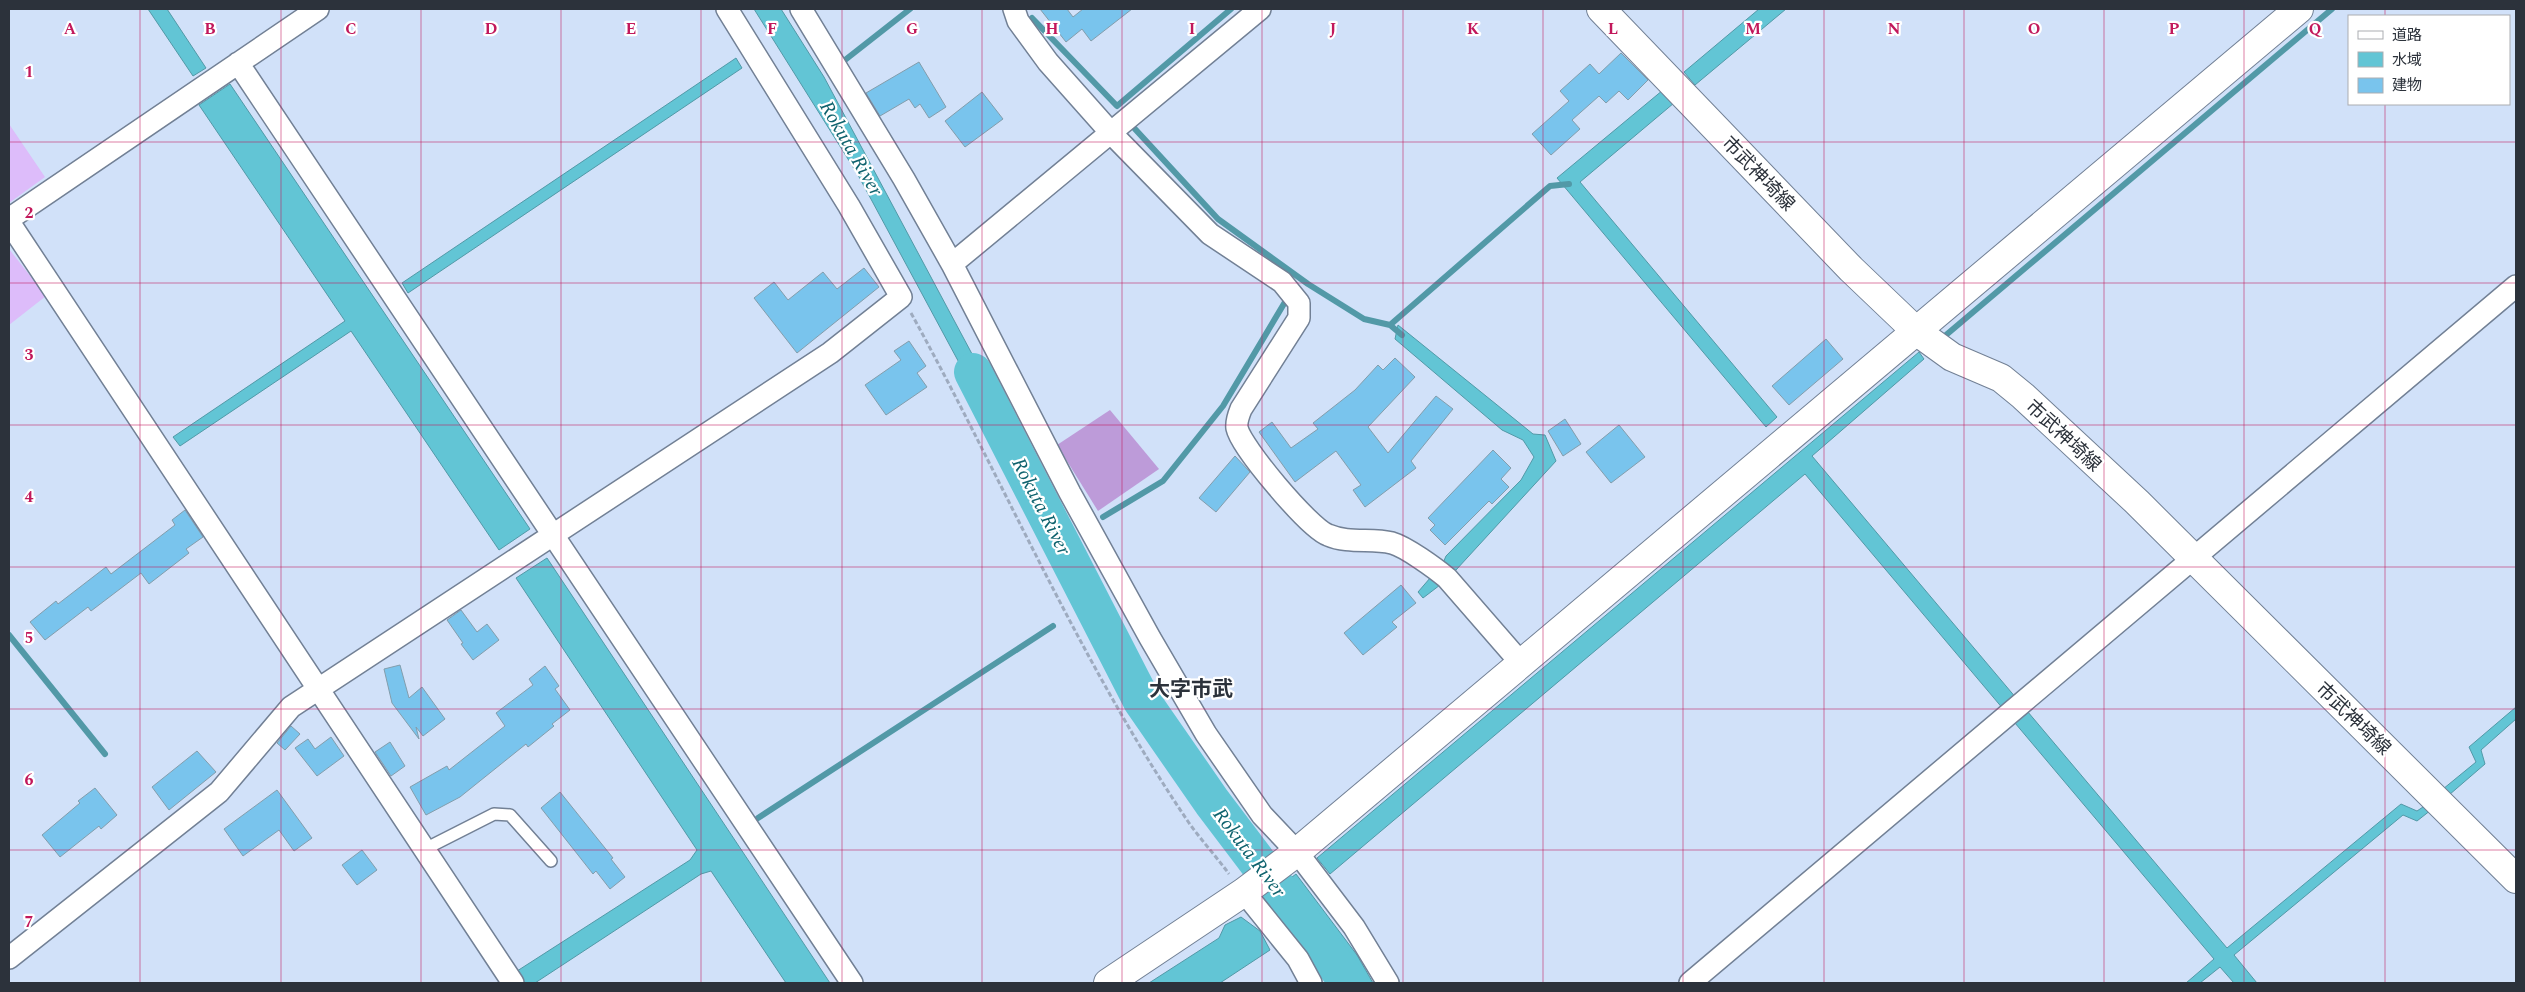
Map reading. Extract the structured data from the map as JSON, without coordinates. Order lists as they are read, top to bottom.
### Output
{
  "streets": {
    "street": ["市武神埼線"]
  },
  "districts": ["大字市武"],
  "water": ["Rokuta River"],
  "legend": ["道路", "水域", "建物"],
  "grid": {
    "columns": [
      "A",
      "B",
      "C",
      "D",
      "E",
      "F",
      "G",
      "H",
      "I",
      "J",
      "K",
      "L",
      "M",
      "N",
      "O",
      "P",
      "Q"
    ],
    "rows": [
      "1",
      "2",
      "3",
      "4",
      "5",
      "6",
      "7"
    ]
  }
}
